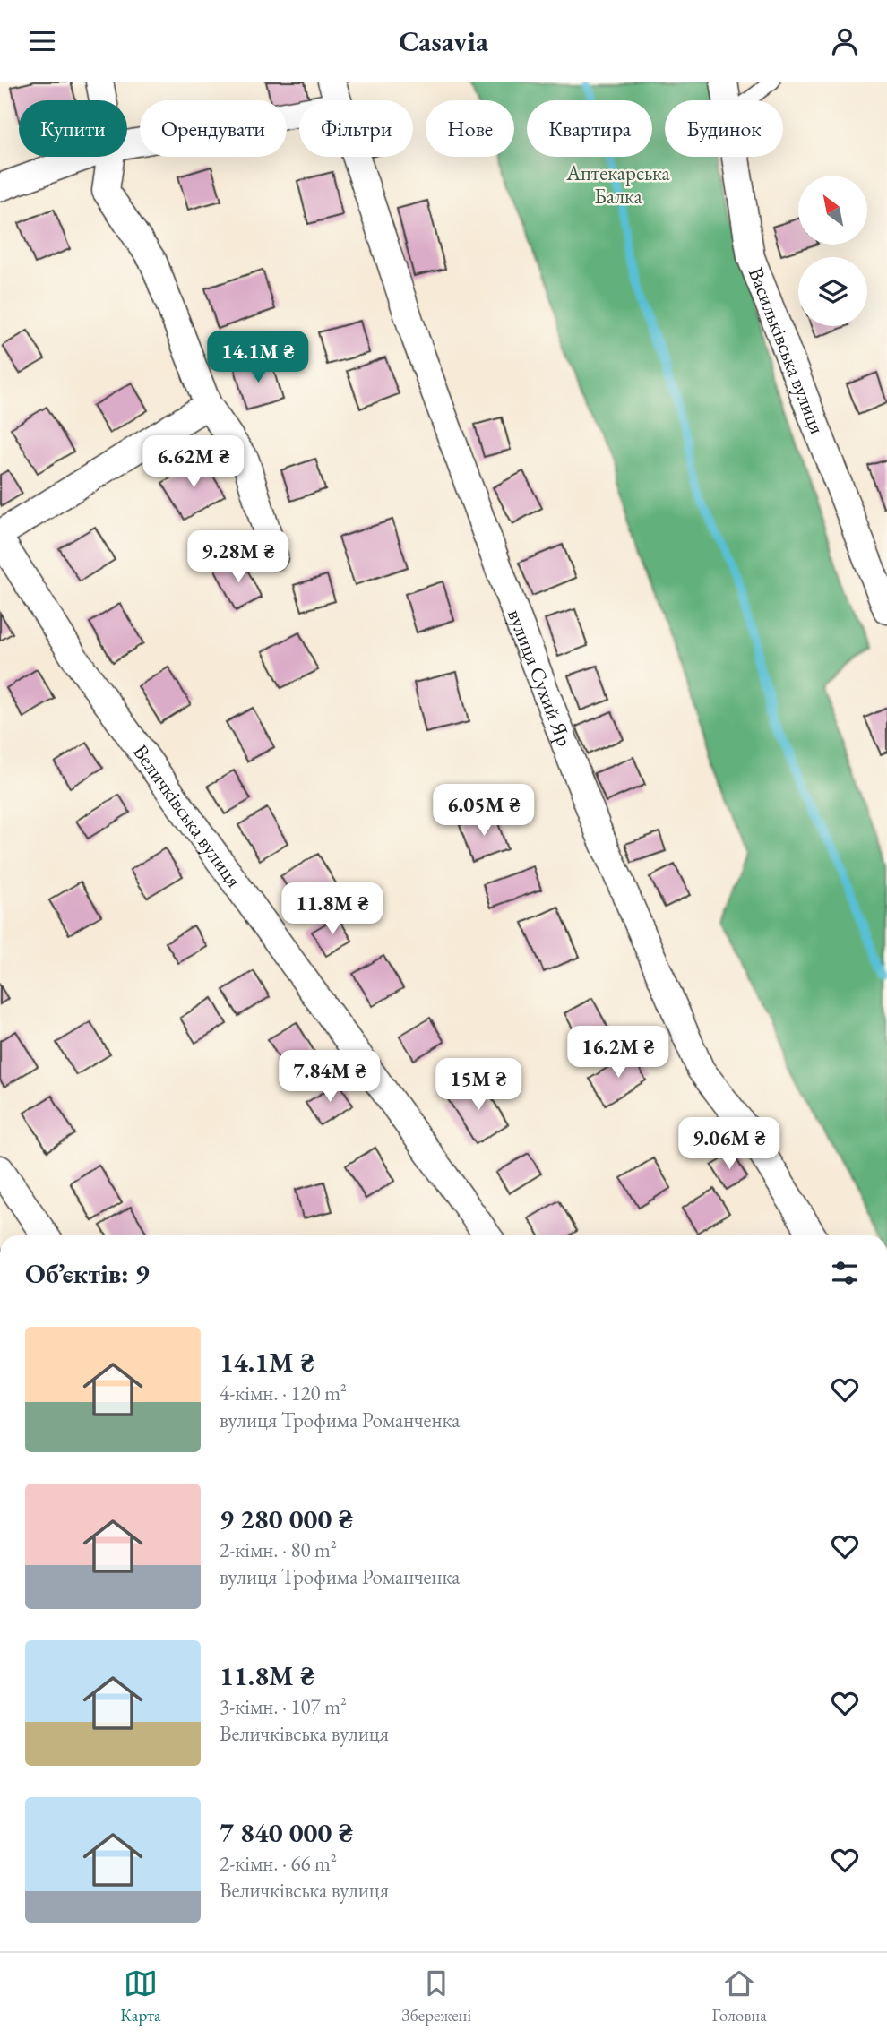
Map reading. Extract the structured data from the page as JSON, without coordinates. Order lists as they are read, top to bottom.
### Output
{
  "streets": {
    "street": ["Васильківська вулиця", "вулиця Сухий Яр", "Величківська вулиця"]
  },
  "parks": ["Аптекарська Балка"],
  "north": "top left",
  "page": {
    "header": "Casavia",
    "chip": [
      "Купити",
      "Орендувати",
      "Фільтри",
      "Нове",
      "Квартира",
      "Будинок"
    ],
    "price": [
      "14.1M ₴",
      "6.62M ₴",
      "9.28M ₴",
      "6.05M ₴",
      "11.8M ₴",
      "16.2M ₴",
      "7.84M ₴",
      "15M ₴",
      "9.06M ₴"
    ],
    "heading": "Об’єктів: 9",
    "list": [
      {
        "name": "14.1M ₴",
        "note": "4-кімн. · 120 m² · вулиця Трофима Романченка"
      },
      {
        "name": "9 280 000 ₴",
        "note": "2-кімн. · 80 m² · вулиця Трофима Романченка"
      },
      {
        "name": "11.8M ₴",
        "note": "3-кімн. · 107 m² · Величківська вулиця"
      },
      {
        "name": "7 840 000 ₴",
        "note": "2-кімн. · 66 m² · Величківська вулиця"
      }
    ],
    "tabs": ["Карта", "Збережені", "Головна"]
  }
}
